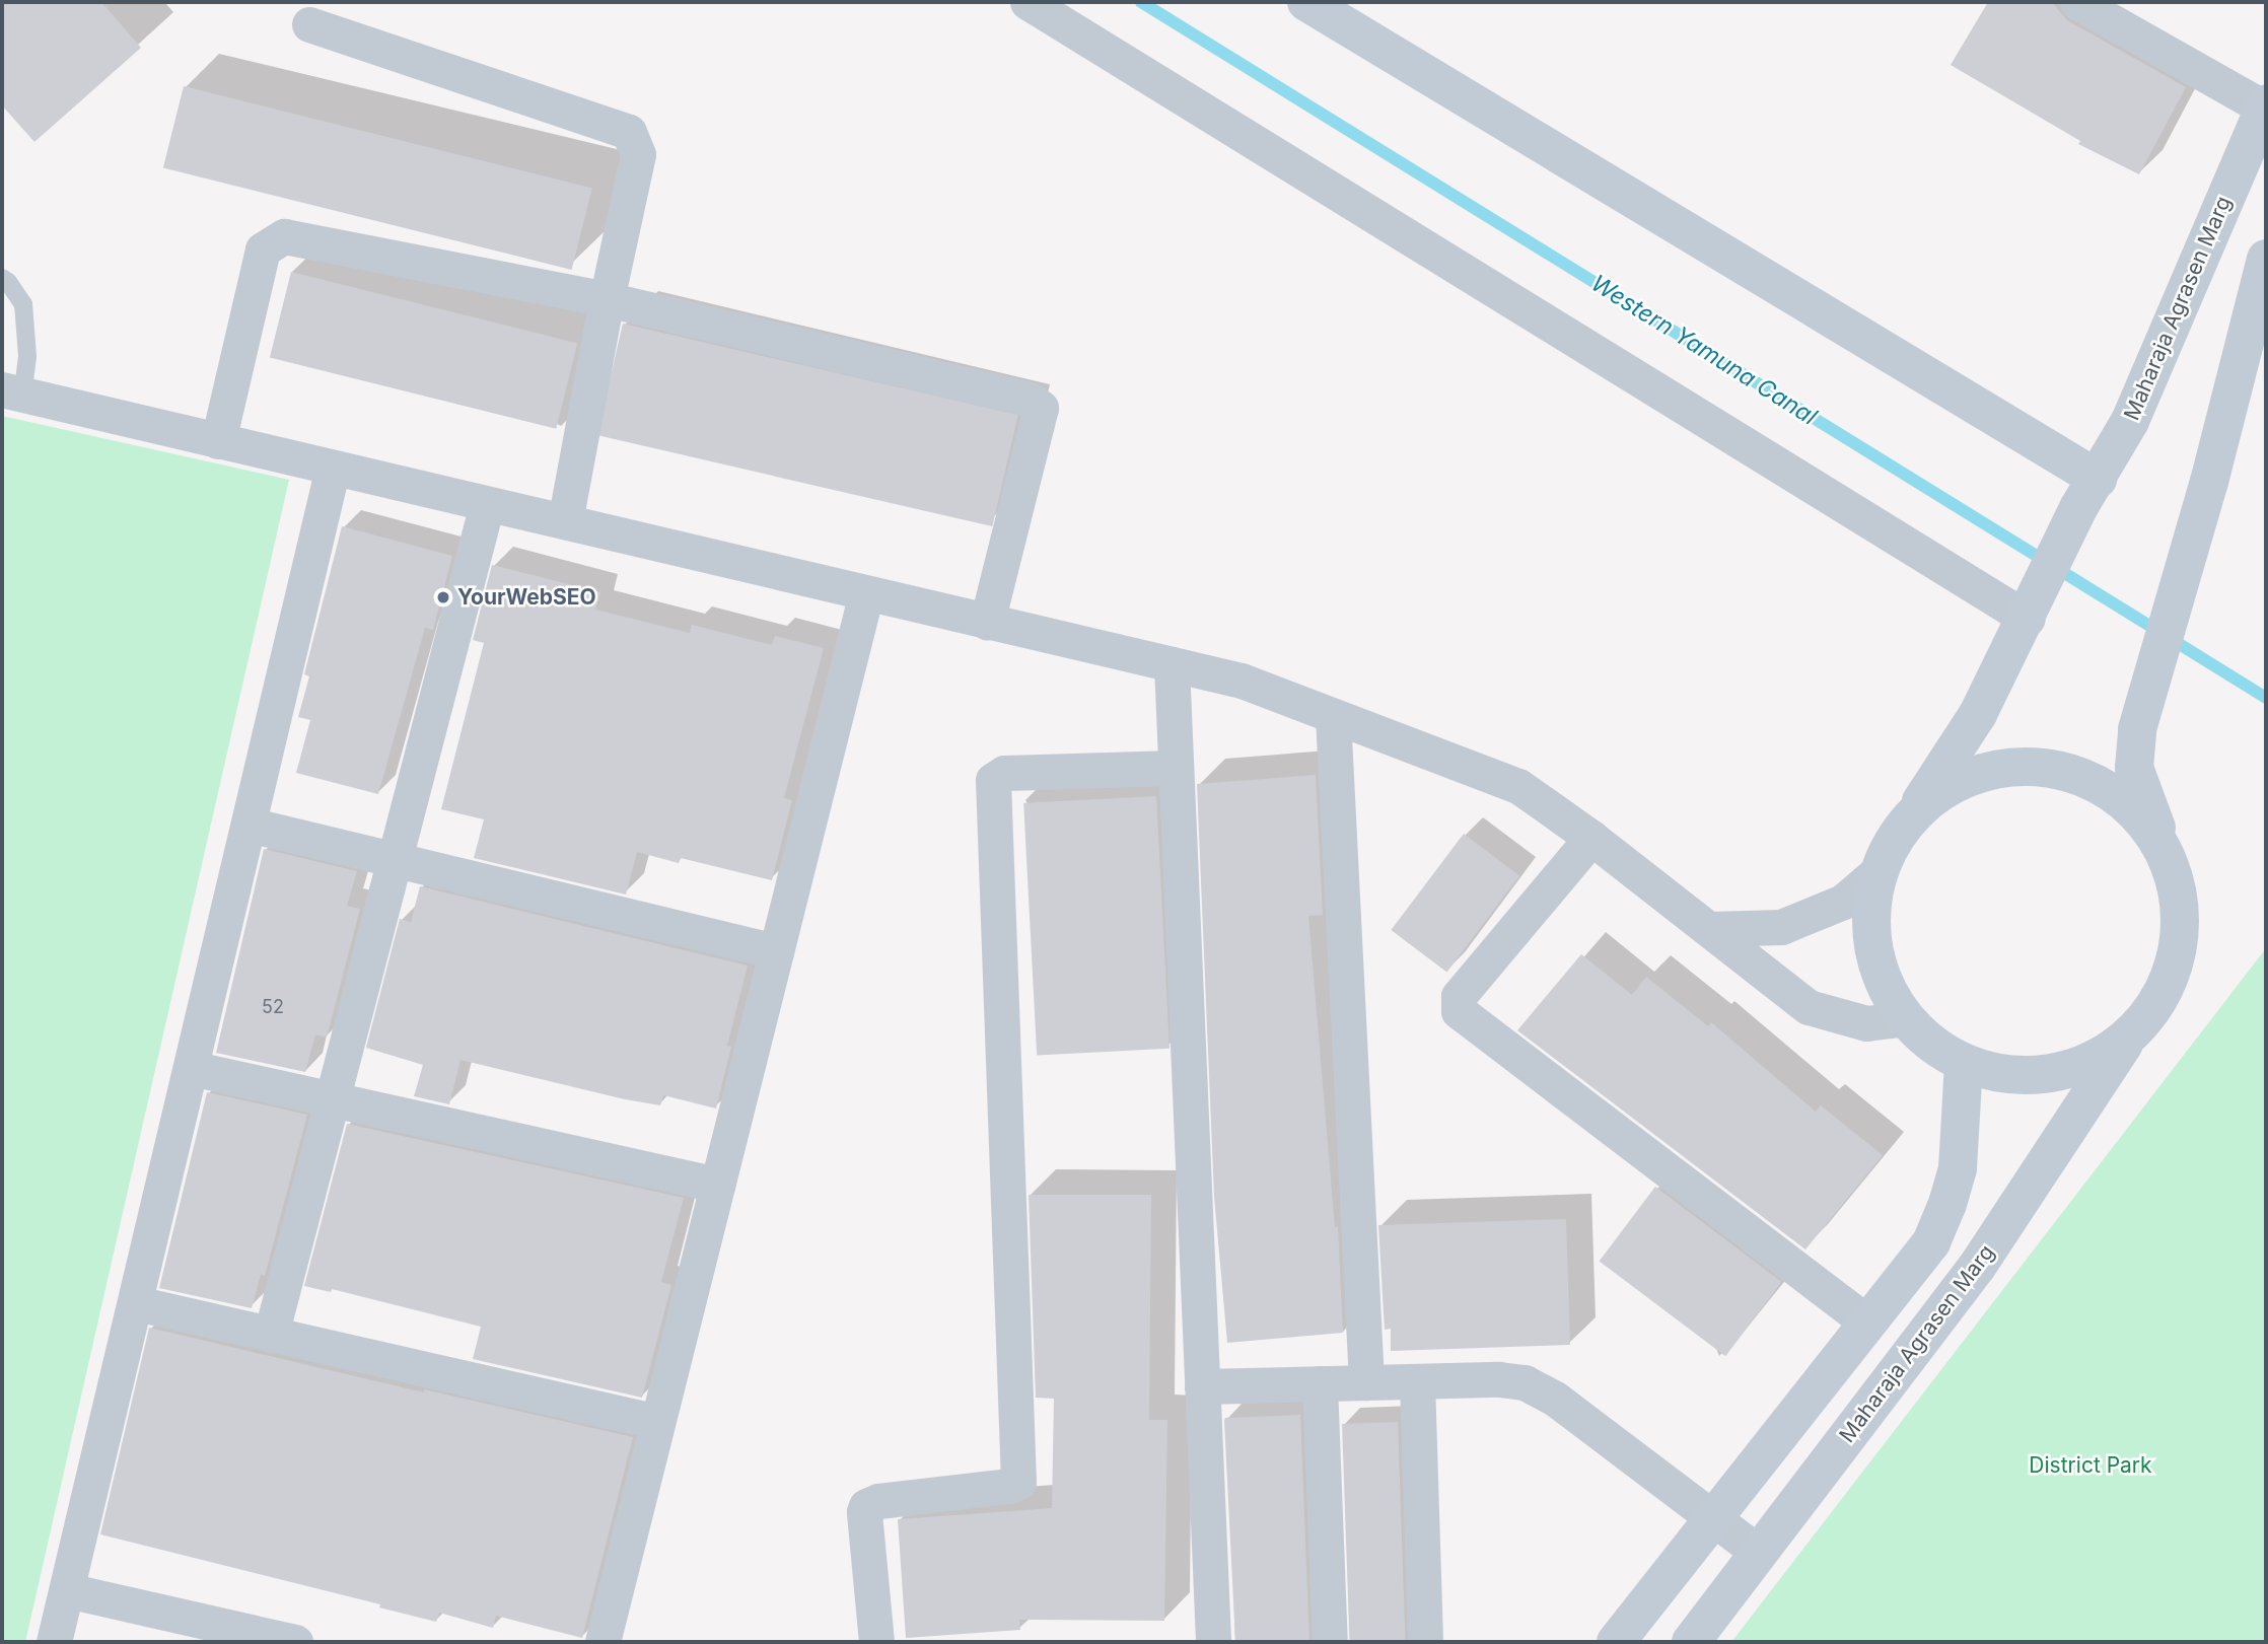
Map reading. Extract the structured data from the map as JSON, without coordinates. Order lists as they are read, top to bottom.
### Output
{
  "streets": {
    "street": ["Maharaja Agrasen Marg"]
  },
  "water": ["Western Yamuna Canal"],
  "parks": ["District Park"],
  "places": ["YourWebSEO"],
  "house_numbers": ["52"]
}
